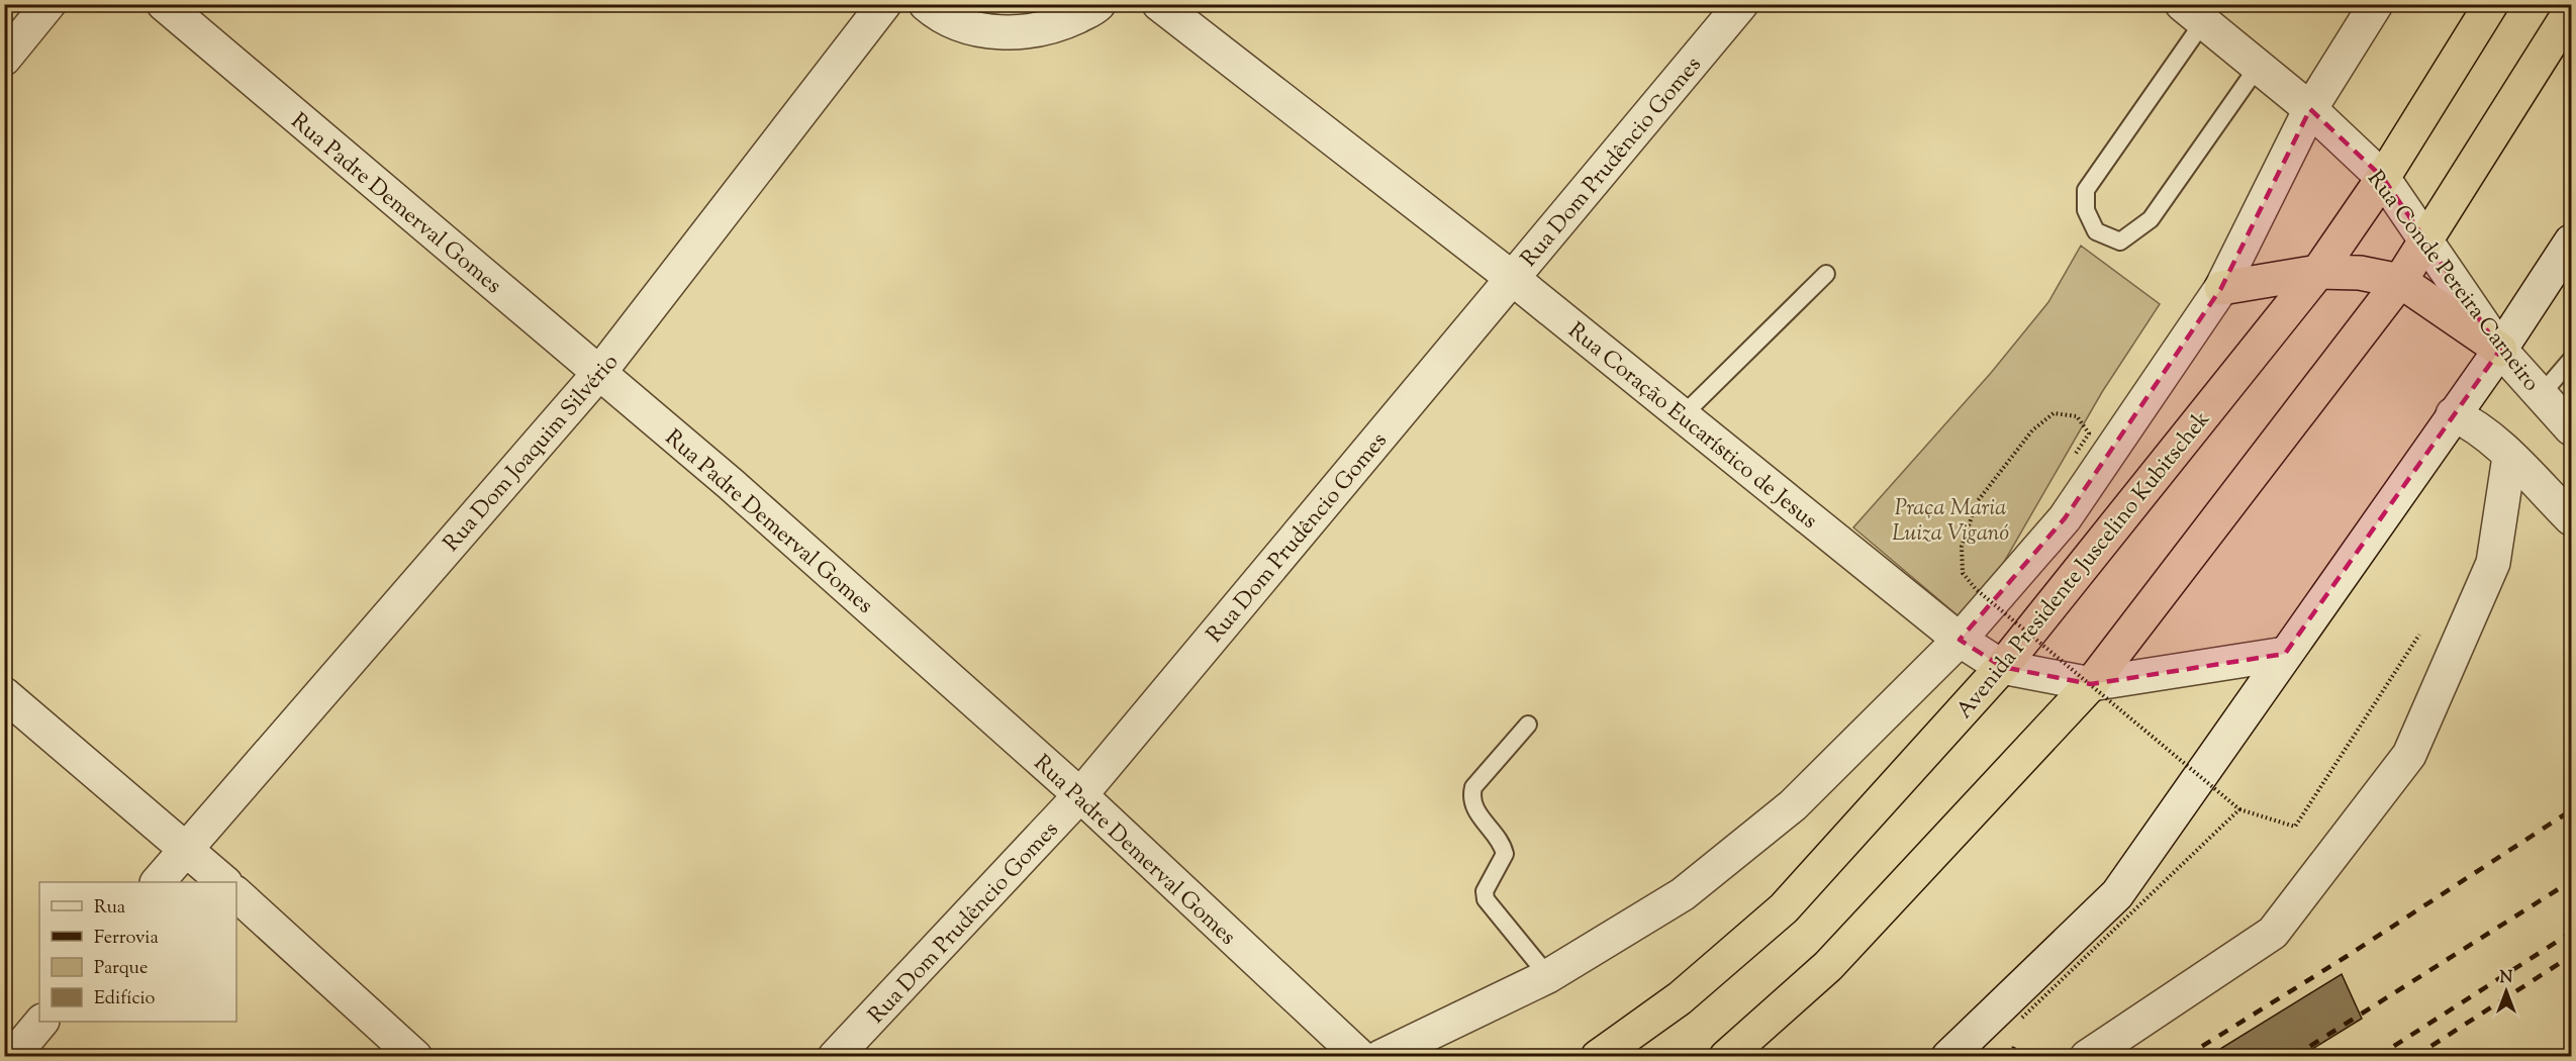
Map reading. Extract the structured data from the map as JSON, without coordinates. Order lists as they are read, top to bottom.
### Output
{
  "streets": {
    "highway": ["Avenida Presidente Juscelino Kubitschek"],
    "street": [
      "Rua Dom Prudêncio Gomes",
      "Rua Padre Demerval Gomes",
      "Rua Conde Pereira Carneiro",
      "Rua Coração Eucarístico de Jesus",
      "Rua Dom Joaquim Silvério"
    ]
  },
  "crossings": [
    ["Rua Dom Prudêncio Gomes", "Rua Padre Demerval Gomes"],
    ["Rua Dom Prudêncio Gomes", "Rua Coração Eucarístico de Jesus"],
    ["Rua Padre Demerval Gomes", "Rua Dom Joaquim Silvério"],
    ["Rua Conde Pereira Carneiro", "Avenida Presidente Juscelino Kubitschek"],
    ["Rua Coração Eucarístico de Jesus", "Avenida Presidente Juscelino Kubitschek"]
  ],
  "parks": ["Praça Maria Luiza Viganó"],
  "legend": [
    "Rua",
    "Ferrovia",
    "Parque",
    "Edifício"
  ],
  "north": "top"
}
